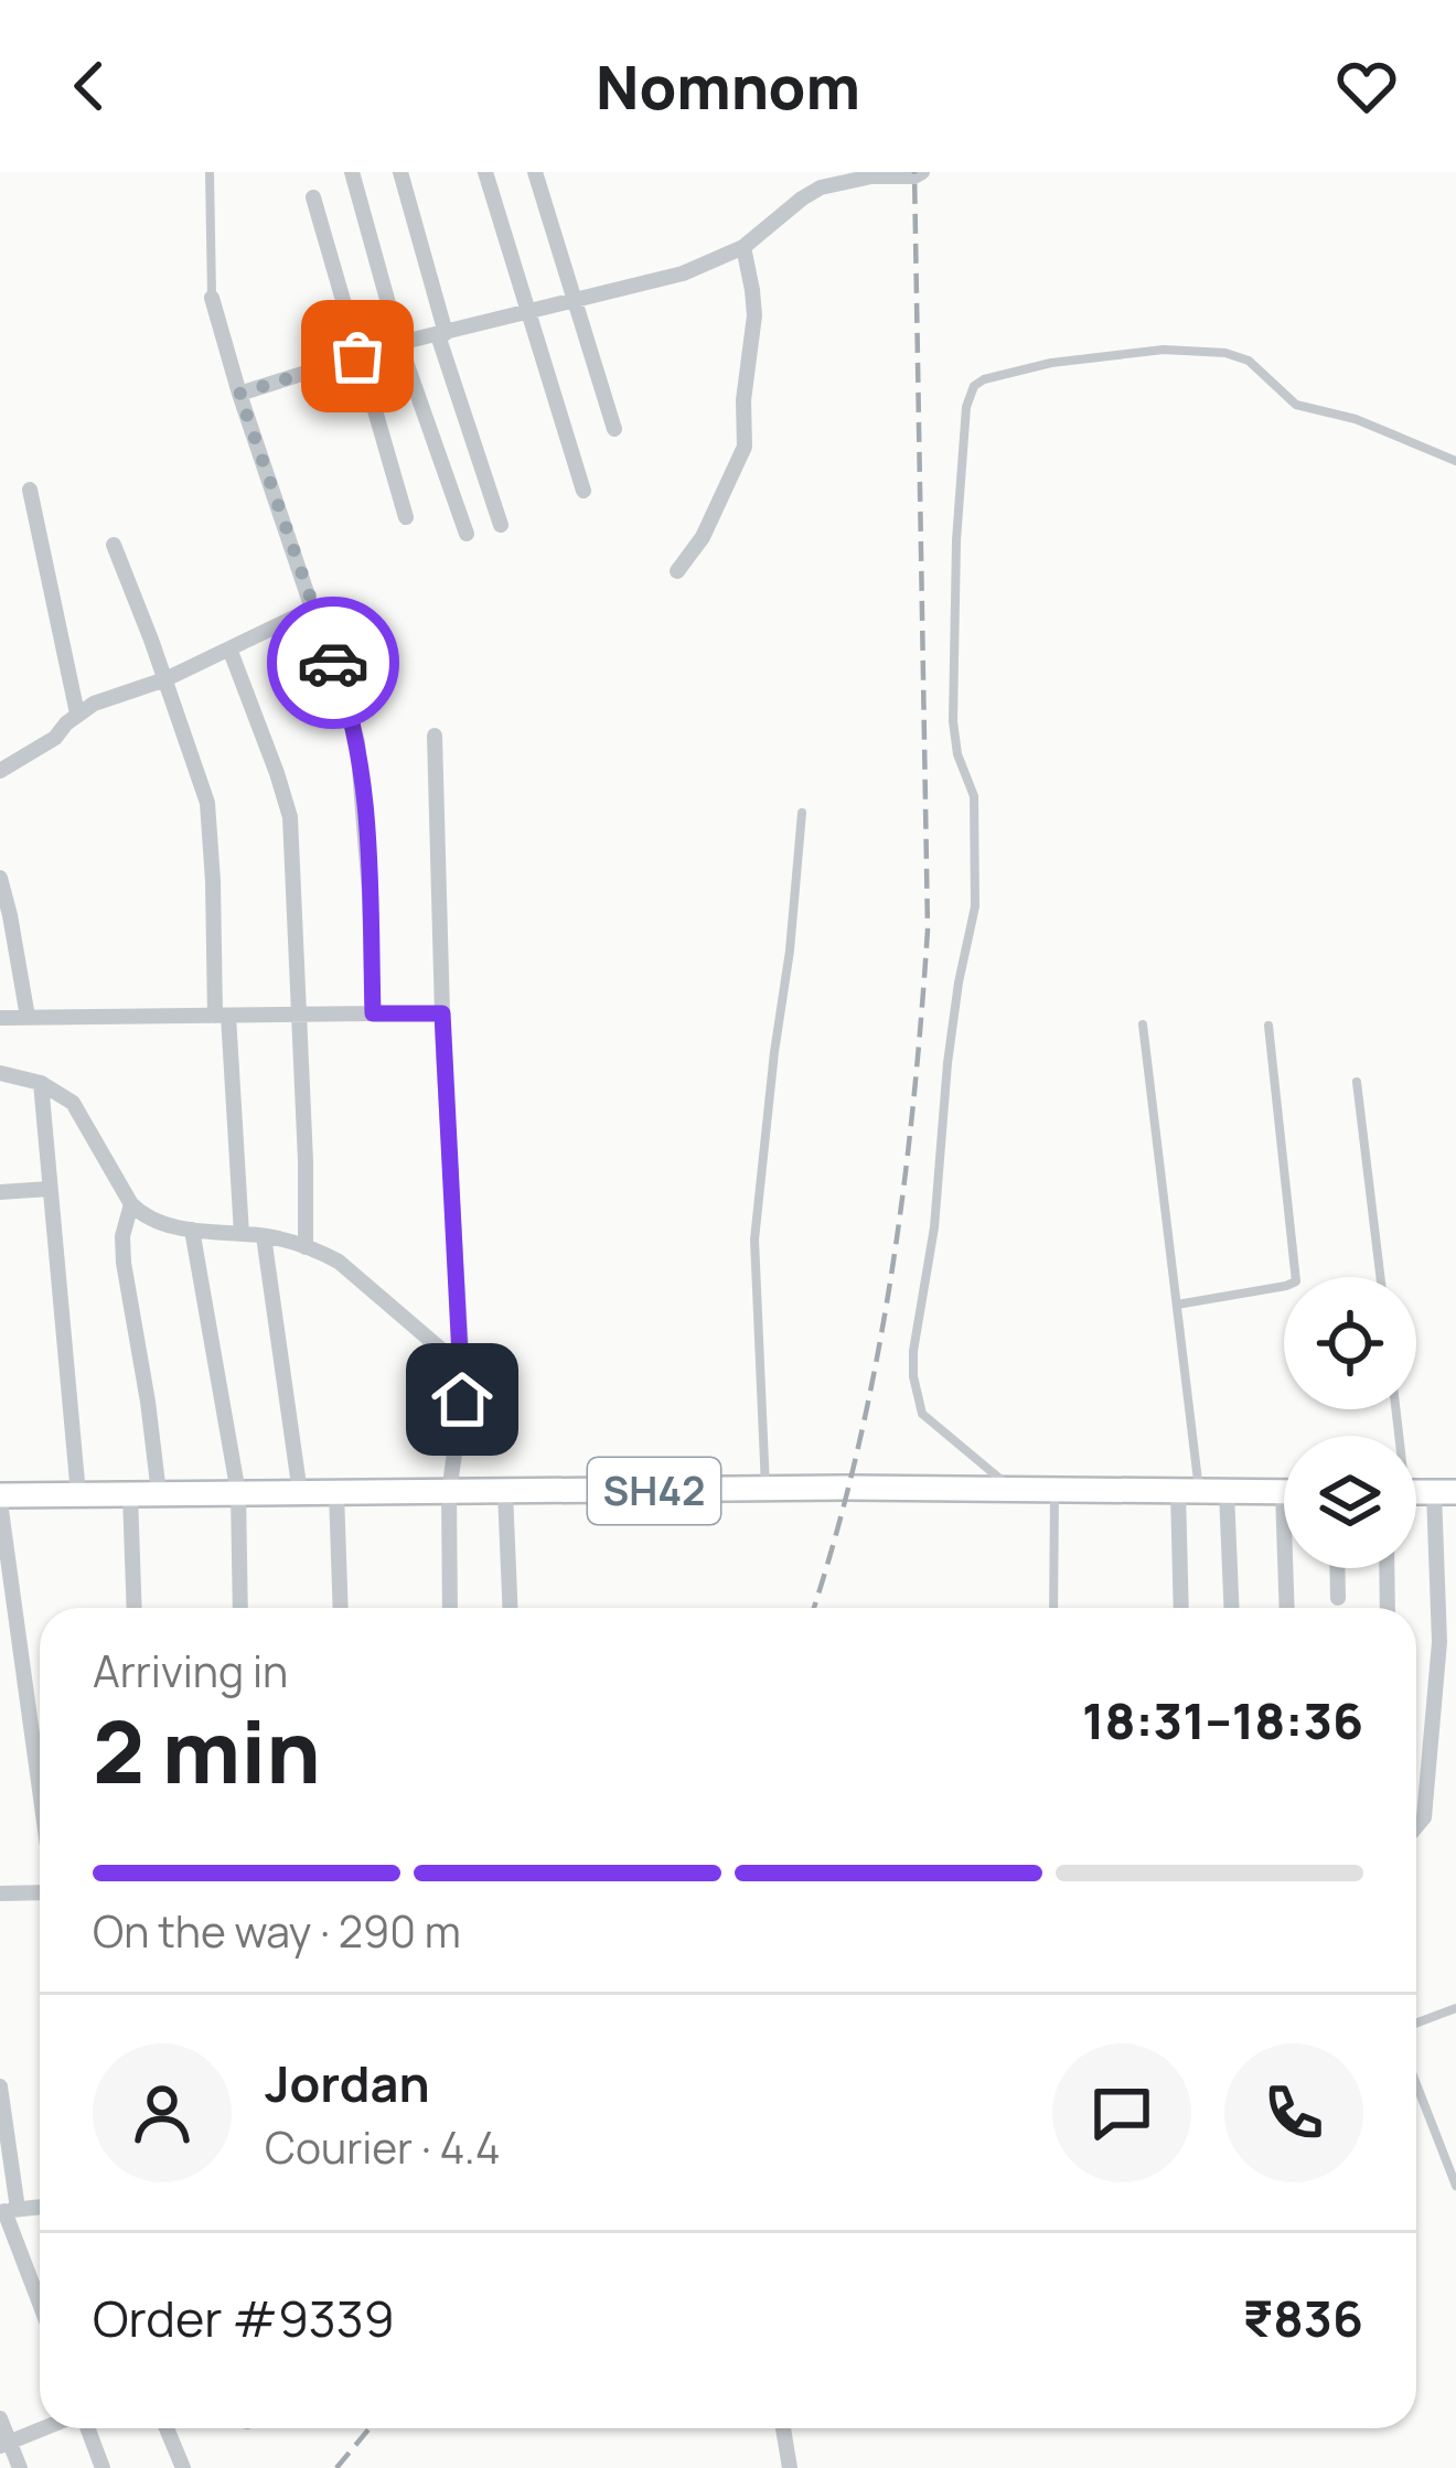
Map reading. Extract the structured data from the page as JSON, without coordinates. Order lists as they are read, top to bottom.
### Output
{
  "streets": {
    "main road": ["SH42"]
  },
  "page": {
    "header": "Nomnom",
    "heading": ["2 min", "Arriving in", "18:31–18:36"],
    "panel": [
      "Jordan",
      "Courier · 4.4",
      "Order #9339",
      "₹836"
    ],
    "bar": "On the way · 290 m"
  }
}
